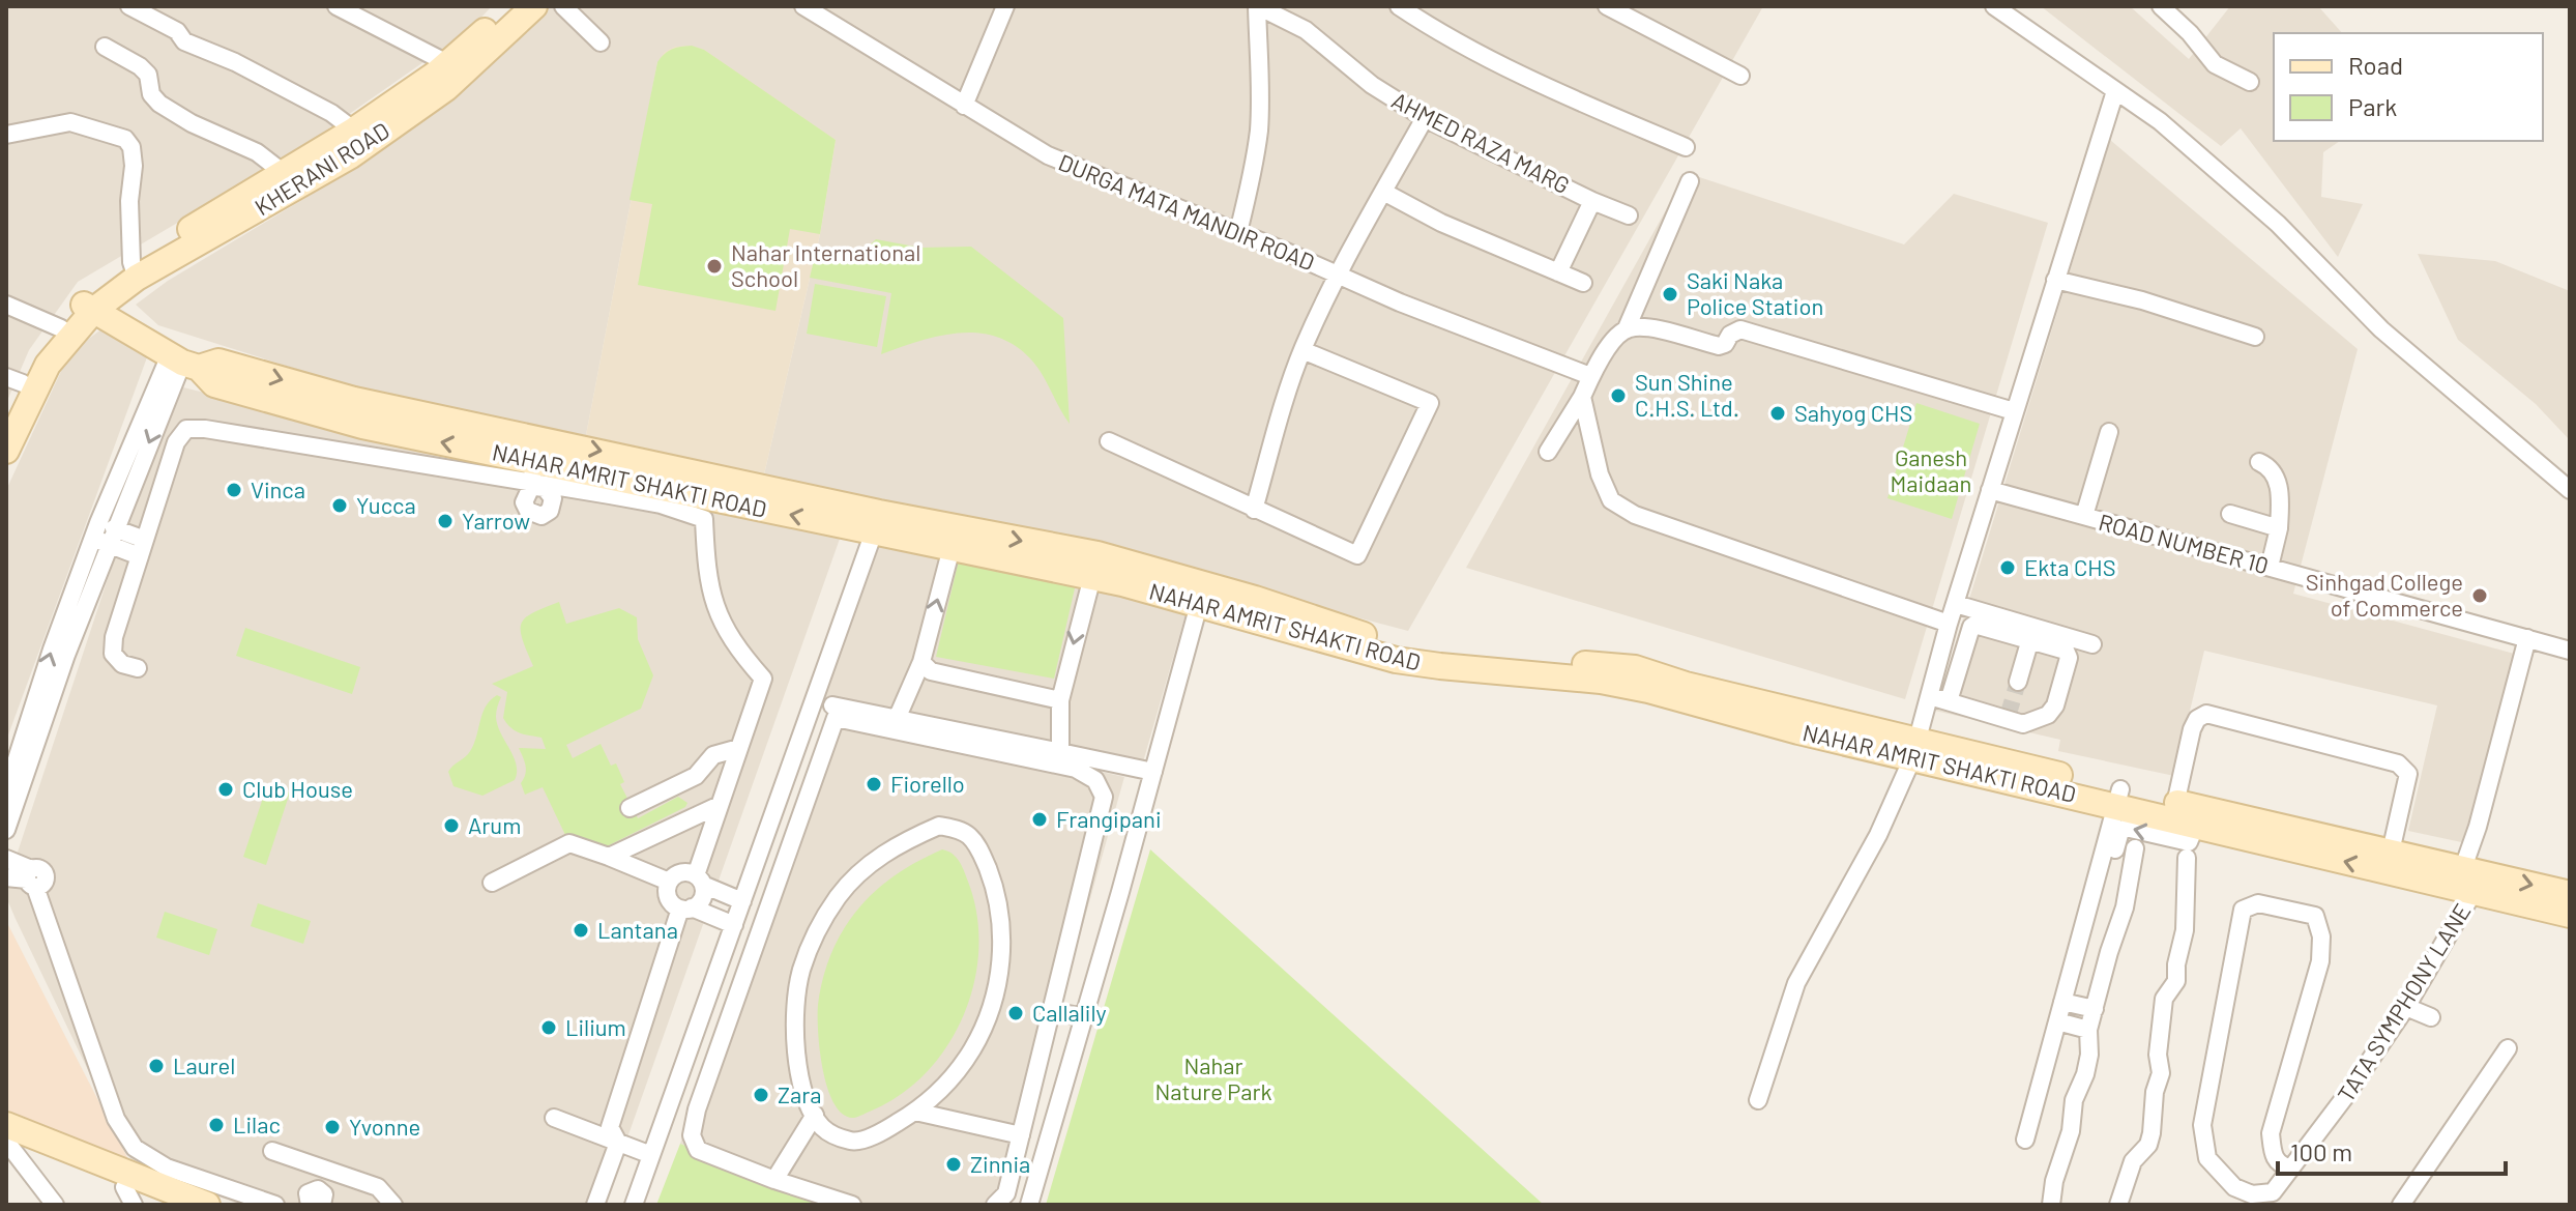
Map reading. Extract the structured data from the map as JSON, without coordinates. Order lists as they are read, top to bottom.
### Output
{
  "streets": {
    "street": [
      "AHMED RAZA MARG",
      "KHERANI ROAD",
      "DURGA MATA MANDIR ROAD",
      "NAHAR AMRIT SHAKTI ROAD",
      "ROAD NUMBER 10",
      "TATA SYMPHONY LANE"
    ]
  },
  "crossings": [
    ["NAHAR AMRIT SHAKTI ROAD", "TATA SYMPHONY LANE"],
    ["ROAD NUMBER 10", "TATA SYMPHONY LANE"]
  ],
  "parks": ["Ganesh Maidaan", "Nahar Nature Park"],
  "places": [
    "Nahar International School",
    "Saki Naka Police Station",
    "Sun Shine C.H.S. Ltd.",
    "Sahyog CHS",
    "Vinca",
    "Yucca",
    "Yarrow",
    "Ekta CHS",
    "Sinhgad College of Commerce",
    "Fiorello",
    "Club House",
    "Frangipani",
    "Arum",
    "Lantana",
    "Callalily",
    "Lilium",
    "Laurel",
    "Zara",
    "Lilac",
    "Yvonne",
    "Zinnia"
  ],
  "legend": ["Road", "Park"],
  "scale_bar": "100 m"
}
